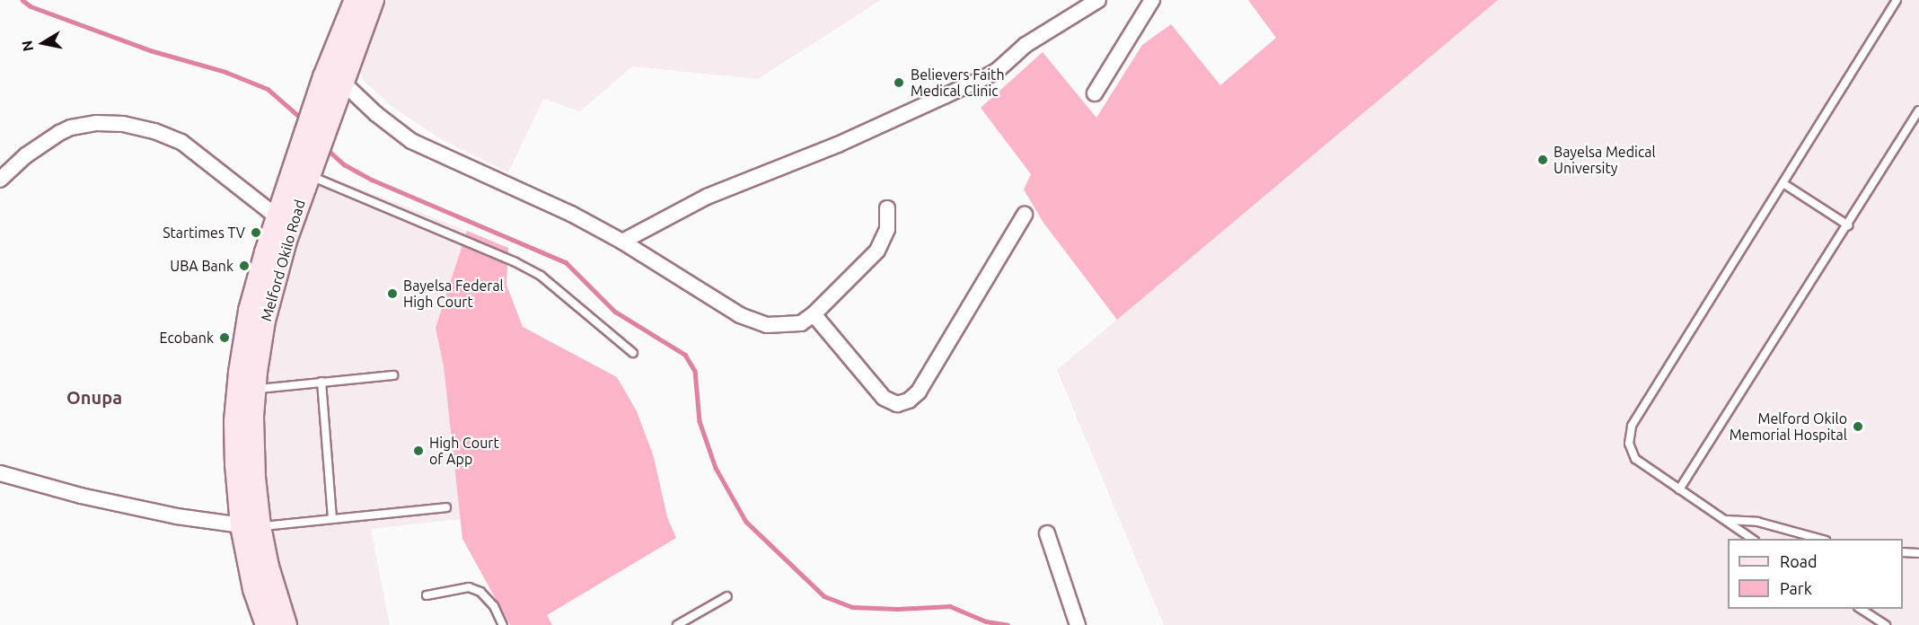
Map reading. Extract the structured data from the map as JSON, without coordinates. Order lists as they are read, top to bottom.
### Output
{
  "streets": {
    "main road": ["Melford Okilo Road"]
  },
  "districts": ["Onupa"],
  "places": [
    "Believers Faith Medical Clinic",
    "Bayelsa Medical University",
    "Startimes TV",
    "UBA Bank",
    "Bayelsa Federal High Court",
    "Ecobank",
    "Melford Okilo Memorial Hospital",
    "High Court of App"
  ],
  "legend": ["Road", "Park"],
  "north": "left"
}
